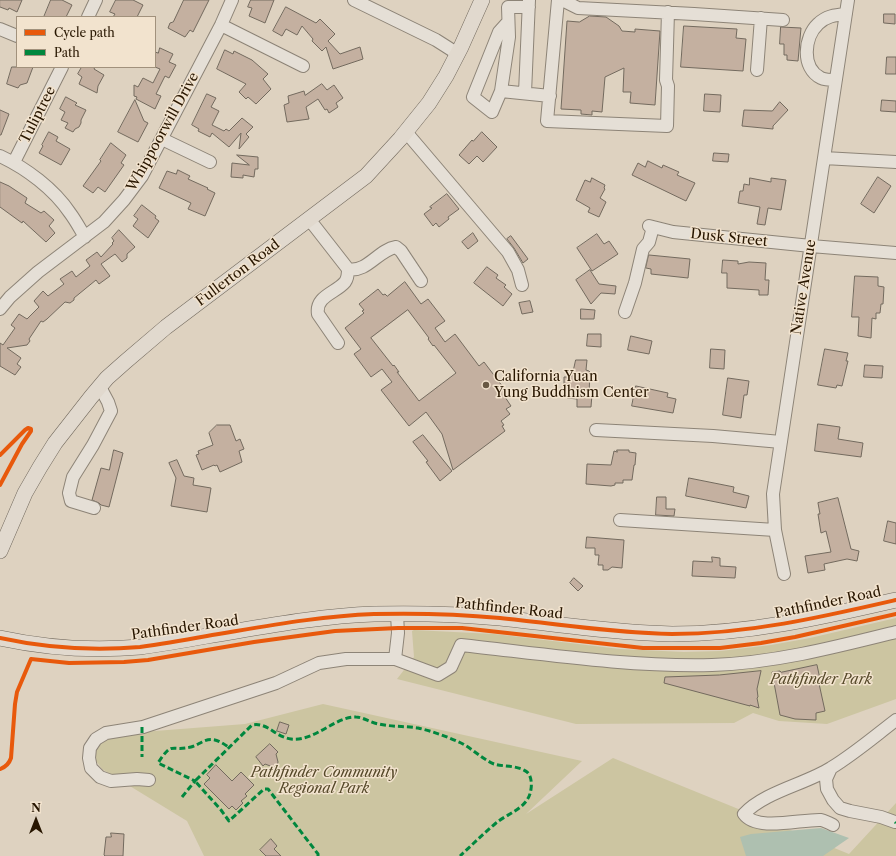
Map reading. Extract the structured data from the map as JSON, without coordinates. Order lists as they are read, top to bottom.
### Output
{
  "streets": {
    "main road": ["Fullerton Road", "Pathfinder Road"],
    "street": [
      "Tuliptree",
      "Whippoorwill Drive",
      "Dusk Street",
      "Native Avenue"
    ]
  },
  "crossings": [
    ["Dusk Street", "Native Avenue"]
  ],
  "parks": ["Pathfinder Park", "Pathfinder Community Regional Park"],
  "places": ["California Yuan Yung Buddhism Center"],
  "legend": ["Cycle path", "Path"],
  "north": "top"
}
